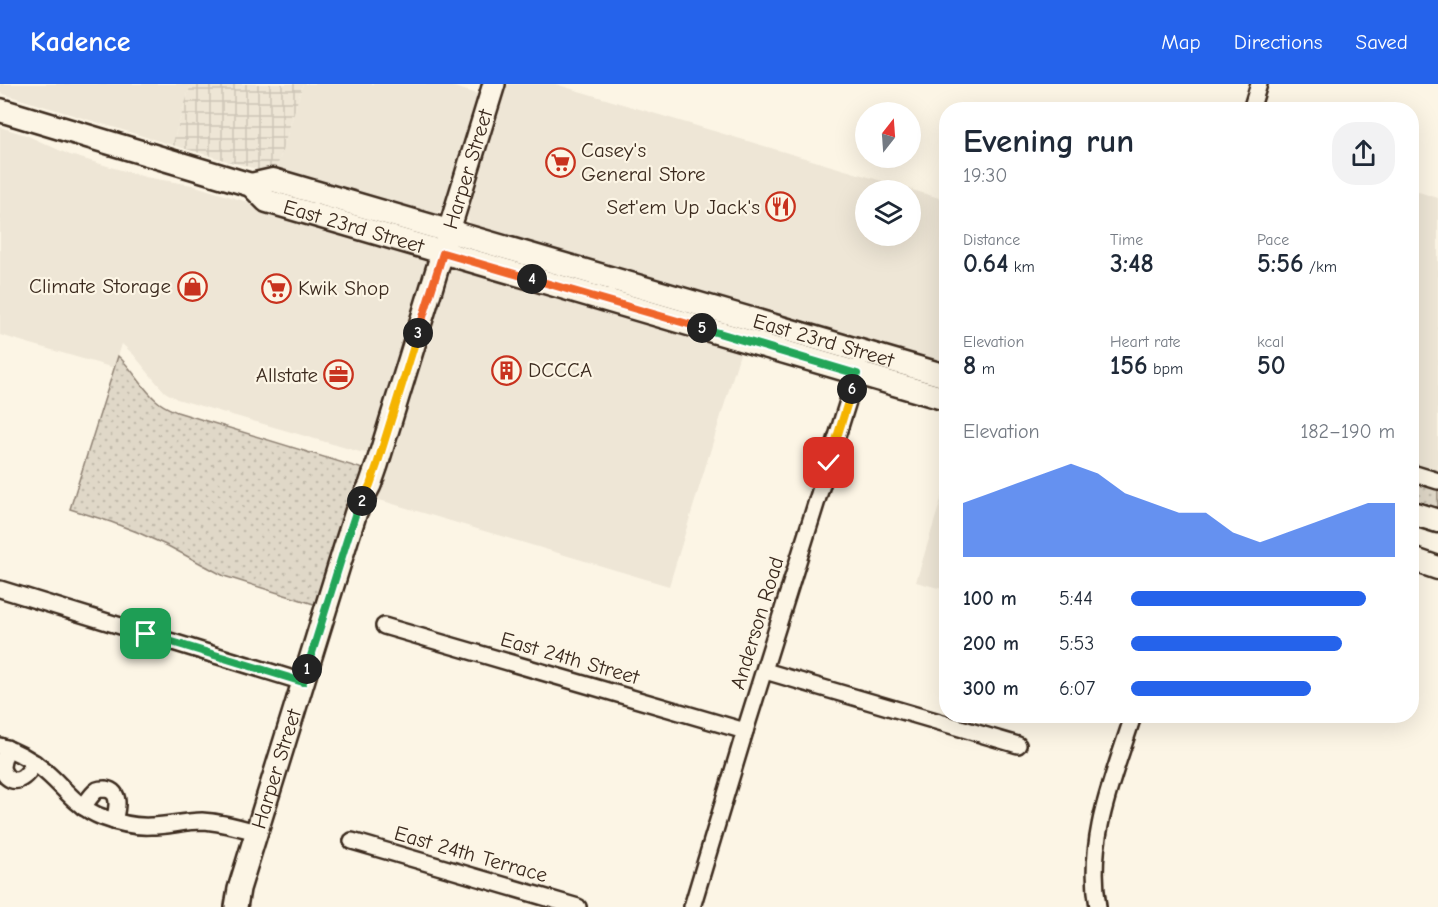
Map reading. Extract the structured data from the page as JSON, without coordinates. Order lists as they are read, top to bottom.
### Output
{
  "streets": {
    "main road": ["East 23rd Street"],
    "street": [
      "Harper Street",
      "Anderson Road",
      "East 24th Street",
      "East 24th Terrace"
    ]
  },
  "crossings": [
    ["Harper Street", "East 23rd Street"],
    ["East 23rd Street", "Anderson Road"],
    ["Anderson Road", "East 24th Street"]
  ],
  "places": {
    "supermarket": ["Casey's General Store", "Kwik Shop"],
    "restaurant": ["Set'em Up Jack's"],
    "shop": ["Climate Storage"],
    "building": ["DCCCA"],
    "office": ["Allstate"]
  },
  "north": "top",
  "page": {
    "header": "Kadence",
    "nav": ["Map", "Directions", "Saved"],
    "heading": ["Evening run", "19:30"],
    "stats": [
      ["Distance", "0.64 km"],
      ["Time", "3:48"],
      ["Pace", "5:56 /km"],
      ["Elevation", "8 m"],
      ["Heart rate", "156 bpm"],
      ["kcal", "50"]
    ],
    "pins": [
      "4",
      "5",
      "3",
      "6",
      "2",
      "1"
    ],
    "chart": ["Elevation", "182–190 m"],
    "list": [
      {
        "name": "100 m",
        "note": "5:44"
      },
      {
        "name": "200 m",
        "note": "5:53"
      },
      {
        "name": "300 m",
        "note": "6:07"
      }
    ]
  }
}
